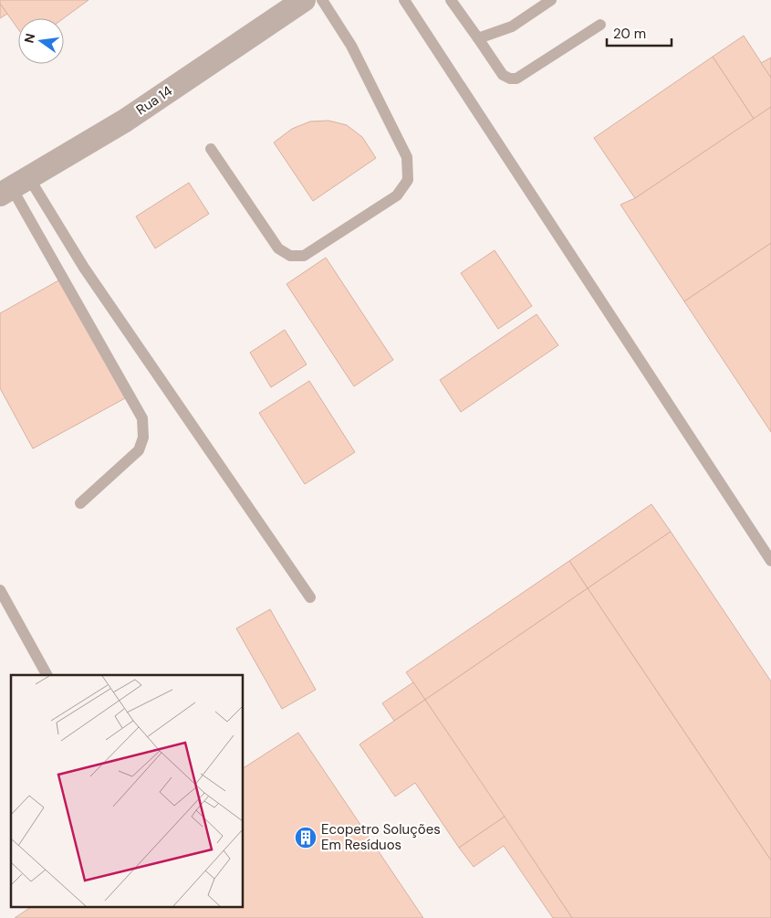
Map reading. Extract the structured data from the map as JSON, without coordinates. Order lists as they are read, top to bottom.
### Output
{
  "streets": {
    "street": ["Rua 14"]
  },
  "places": {
    "building": ["Ecopetro Soluções Em Resíduos"]
  },
  "scale_bar": "20 m",
  "north": "left"
}
